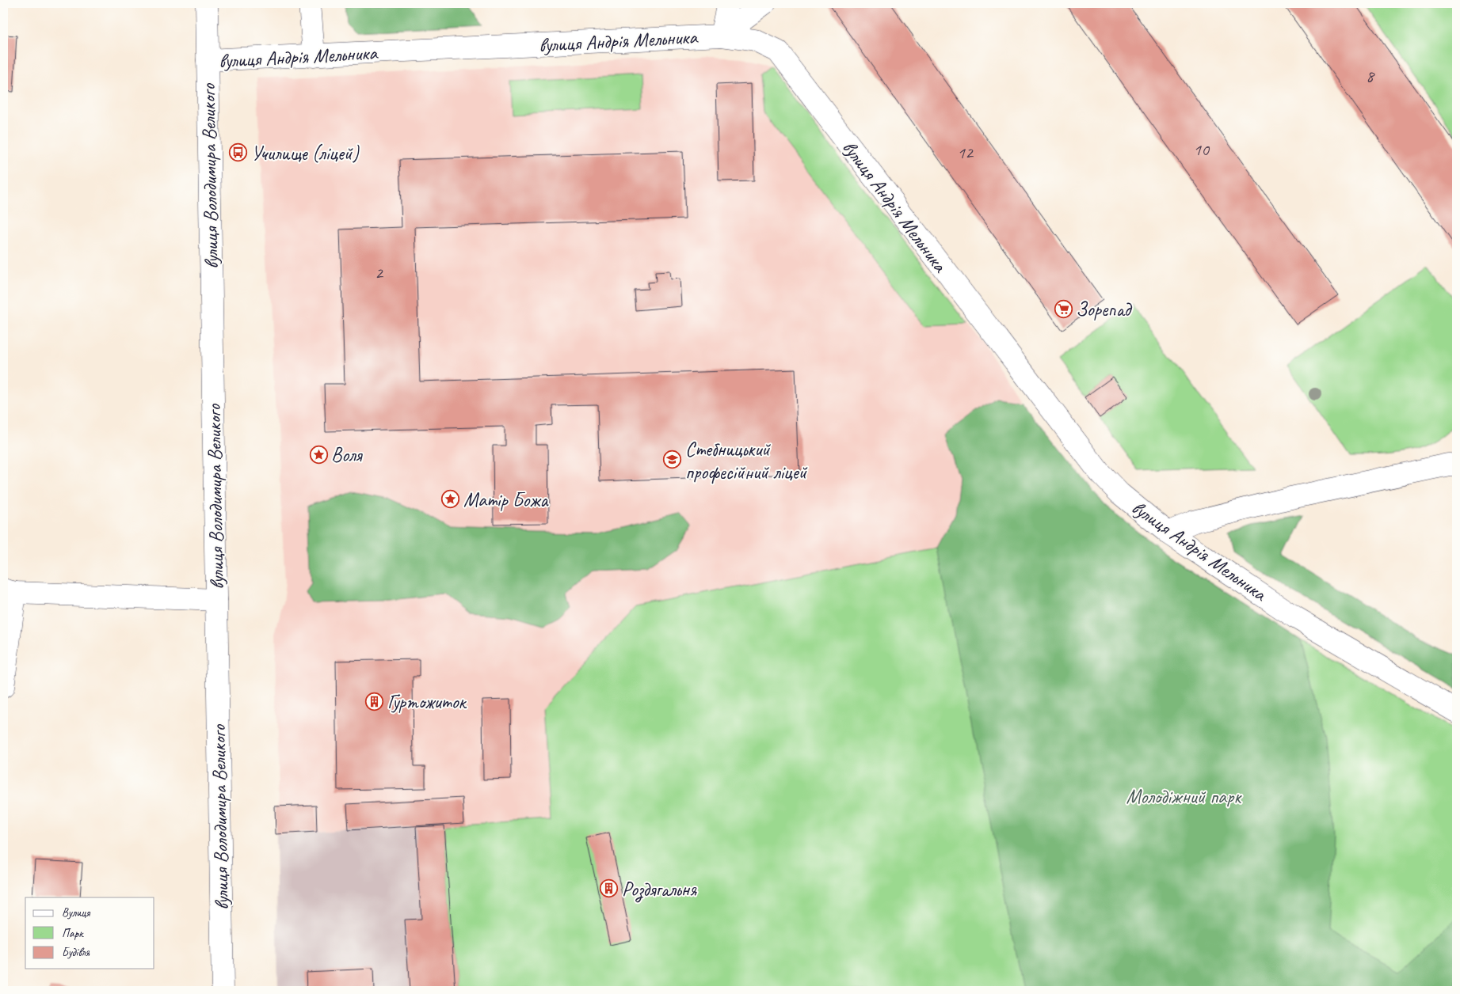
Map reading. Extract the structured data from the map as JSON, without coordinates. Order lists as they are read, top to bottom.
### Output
{
  "streets": {
    "street": ["вулиця Андрія Мельника", "вулиця Володимира Великого"]
  },
  "crossings": [
    ["вулиця Андрія Мельника", "вулиця Володимира Великого"]
  ],
  "parks": ["Молодіжний парк"],
  "places": {
    "bus stop": ["Училище (ліцей)"],
    "supermarket": ["Зорепад"],
    "place": ["Воля", "Матір Божа"],
    "school or university": ["Стебницький професійний ліцей"],
    "building": ["Гуртожиток", "Роздягальня"]
  },
  "house_numbers": [
    "8",
    "10",
    "12",
    "2"
  ],
  "legend": ["Вулиця", "Парк", "Будівля"]
}
